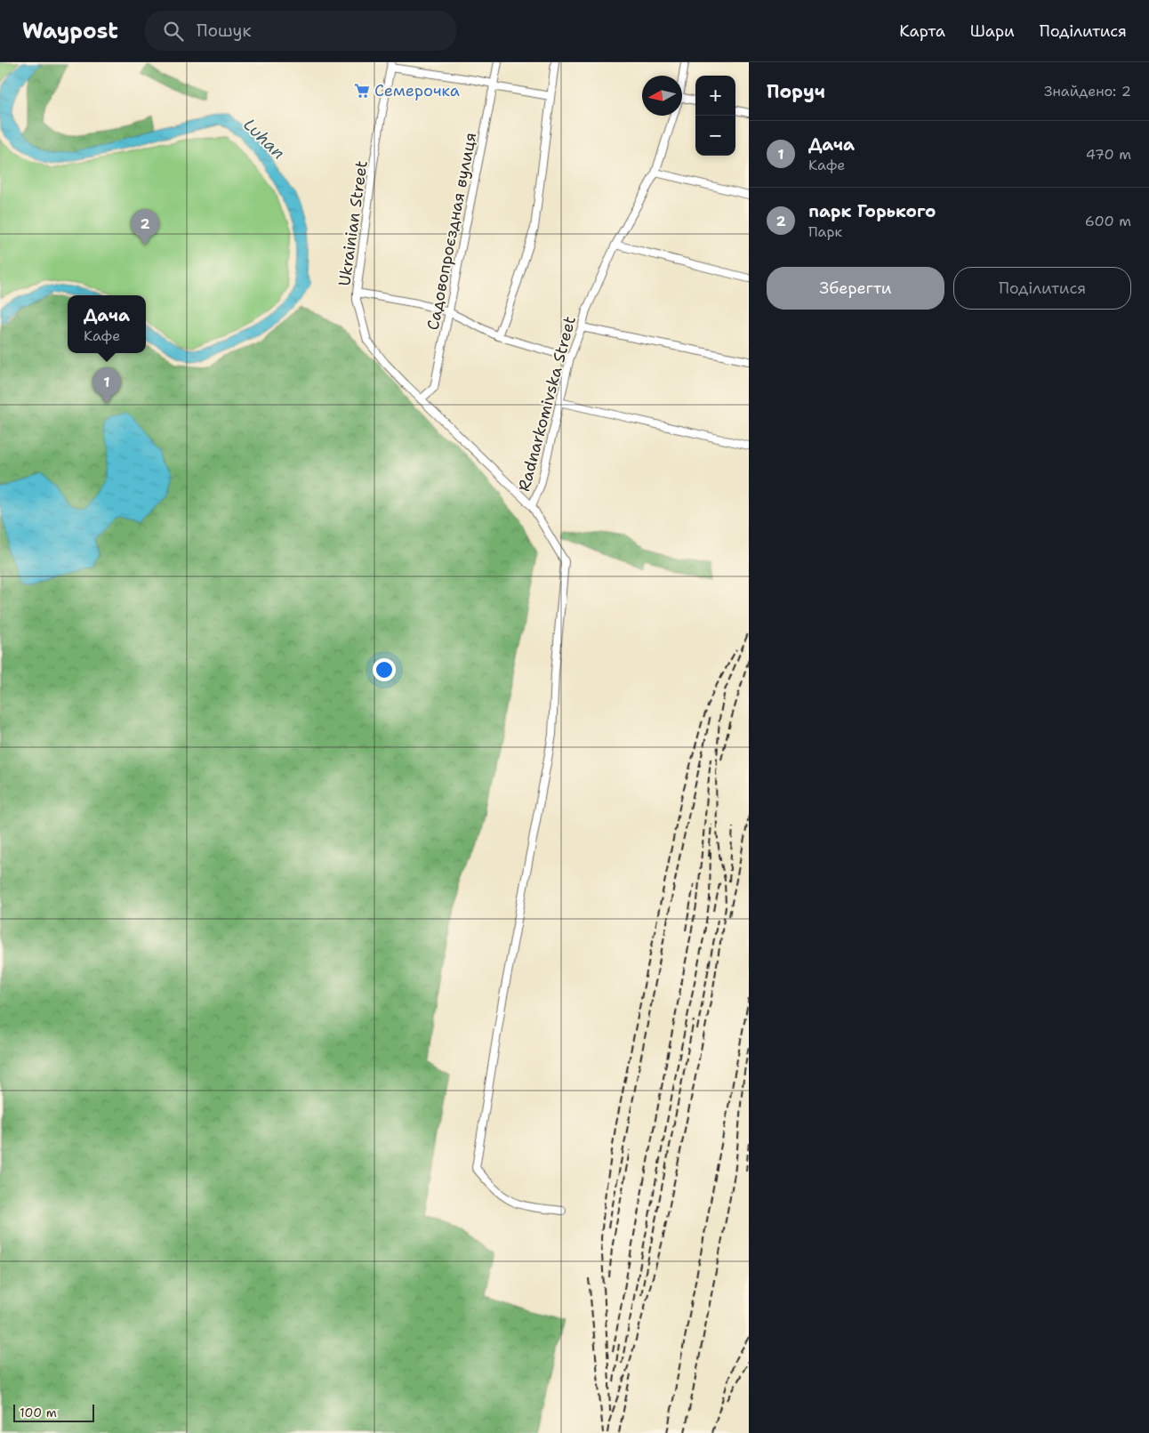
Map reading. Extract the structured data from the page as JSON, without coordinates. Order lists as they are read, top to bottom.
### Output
{
  "streets": {
    "street": ["Ukrainian Street", "Садовопроєздная вулиця", "Radnarkomivska Street"]
  },
  "crossings": [
    ["Ukrainian Street", "Садовопроєздная вулиця"],
    ["Ukrainian Street", "Radnarkomivska Street"]
  ],
  "water": ["Luhan"],
  "places": {
    "supermarket": ["Семерочка"]
  },
  "scale_bar": "100 m",
  "north": "left",
  "page": {
    "header": "Waypost",
    "search": "Пошук",
    "nav": ["Карта", "Шари", "Поділитися"],
    "heading": ["Поруч", "Знайдено: 2"],
    "map_buttons": ["+", "−"],
    "list": [
      {
        "mark": "1",
        "name": "Дача",
        "note": "Кафе",
        "value": "470 m"
      },
      {
        "mark": "2",
        "name": "парк Горького",
        "note": "Парк",
        "value": "600 m"
      }
    ],
    "pins": ["2", "1"],
    "buttons": ["Зберегти", "Поділитися"],
    "popup": ["Дача", "Кафе"],
    "scale": "100 m"
  }
}
